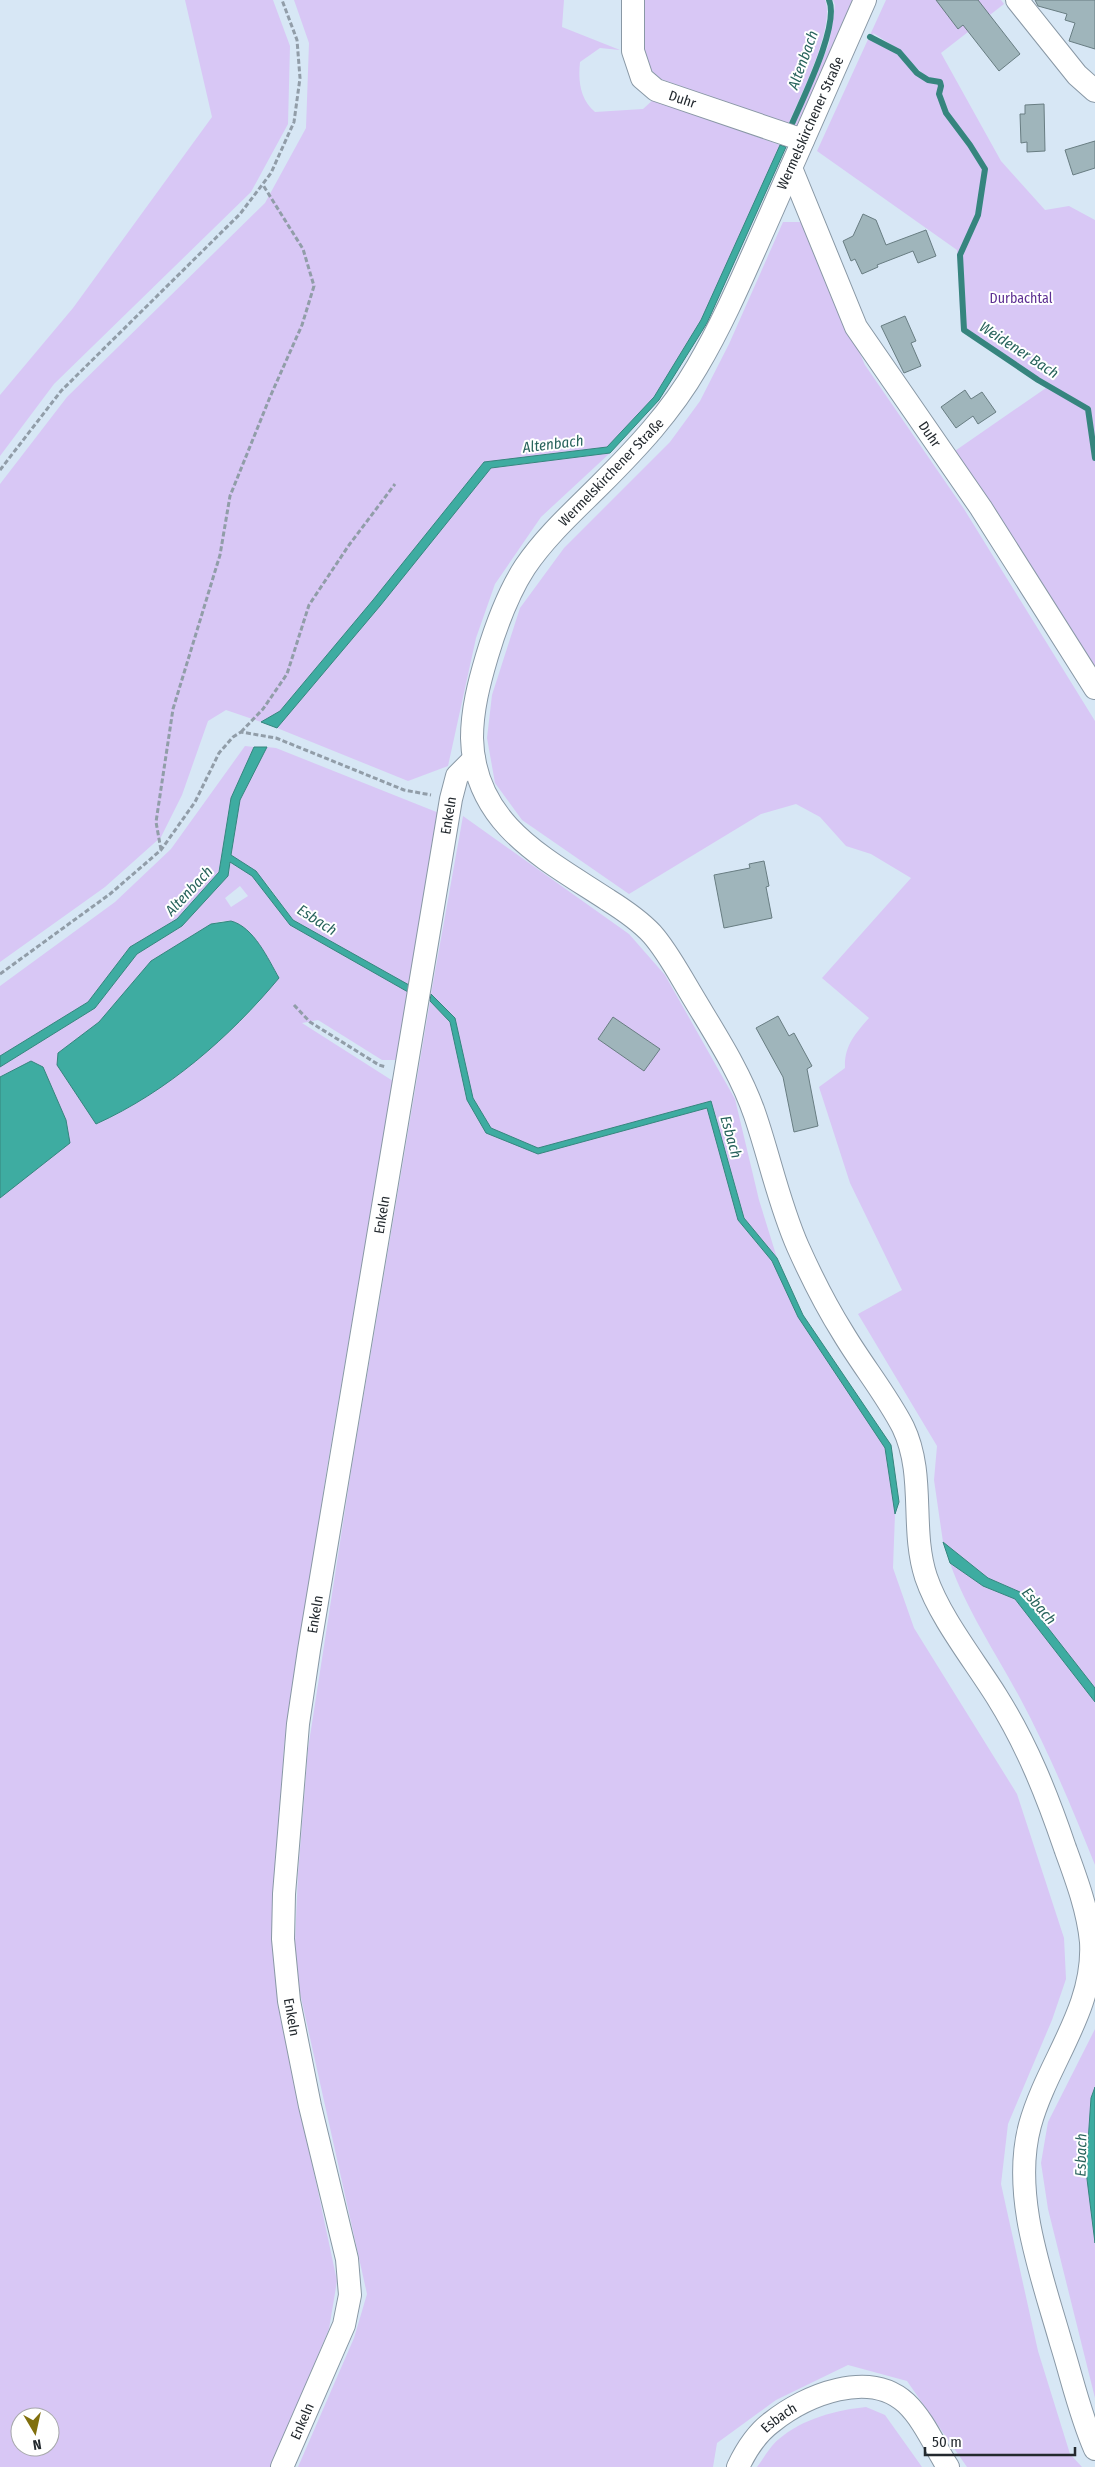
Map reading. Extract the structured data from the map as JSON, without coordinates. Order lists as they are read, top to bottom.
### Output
{
  "streets": {
    "street": [
      "Duhr",
      "Wermelskirchener Straße",
      "Enkeln",
      "Esbach"
    ]
  },
  "crossings": [
    ["Duhr", "Wermelskirchener Straße"],
    ["Wermelskirchener Straße", "Enkeln"]
  ],
  "water": ["Altenbach", "Weidener Bach", "Esbach"],
  "parks": ["Durbachtal"],
  "scale_bar": "50 m",
  "north": "bottom"
}
